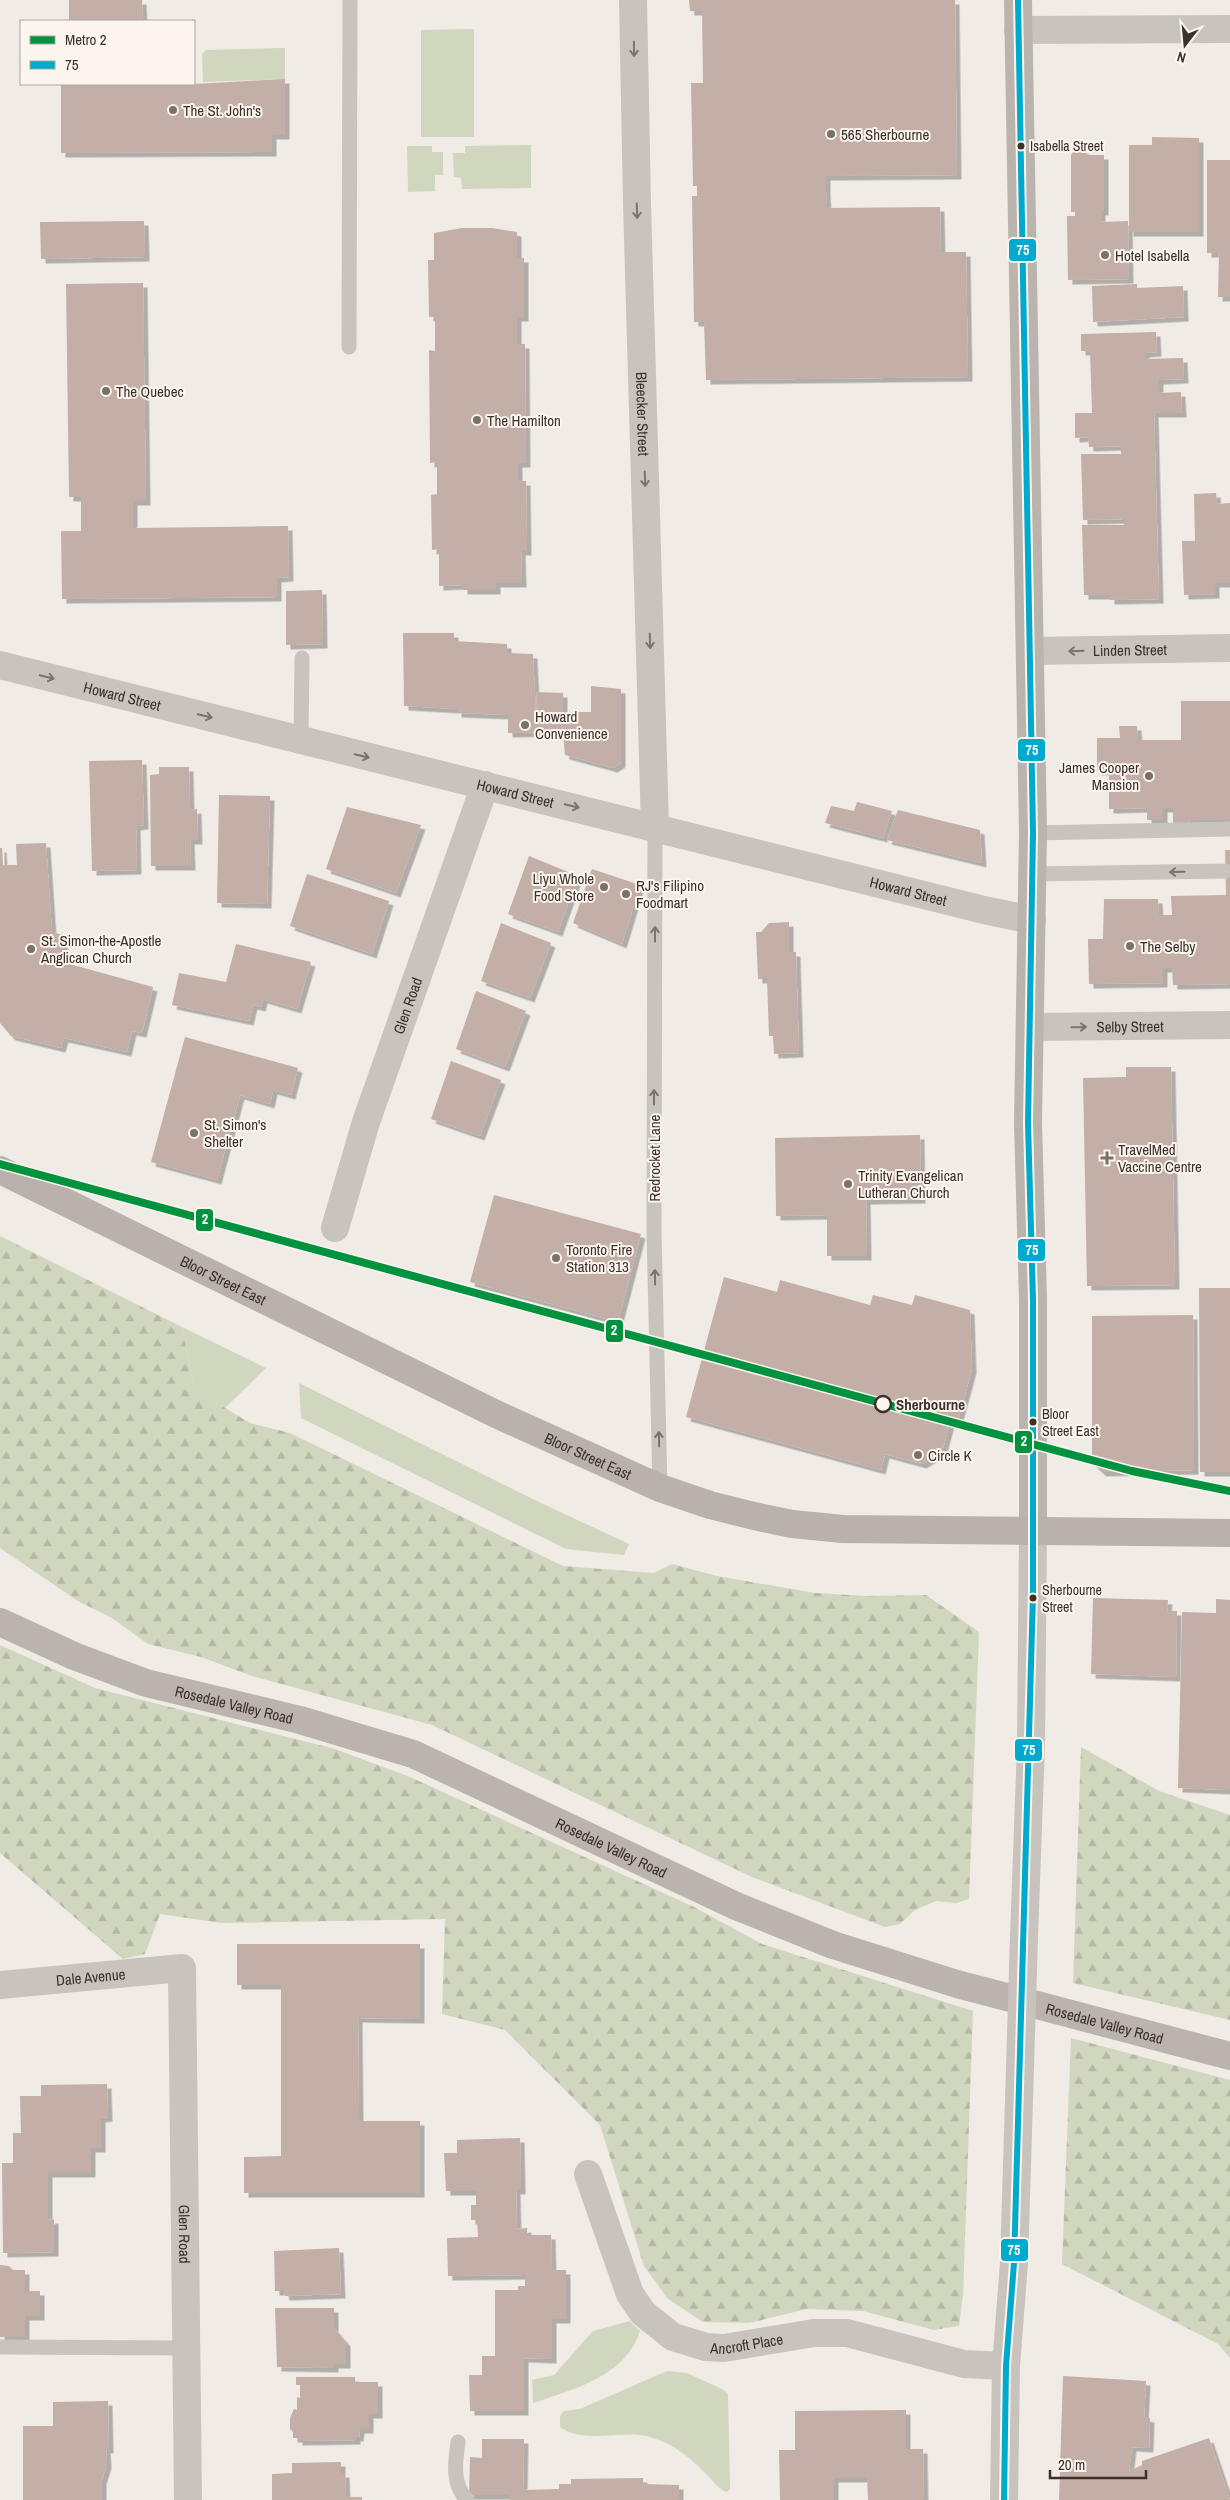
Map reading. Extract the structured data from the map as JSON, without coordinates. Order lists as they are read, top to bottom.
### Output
{
  "streets": {
    "main road": ["Bloor Street East"],
    "street": [
      "Bleecker Street",
      "Linden Street",
      "Howard Street",
      "Glen Road",
      "Selby Street",
      "Rosedale Valley Road",
      "Dale Avenue",
      "Ancroft Place"
    ],
    "lane": ["Redrocket Lane"]
  },
  "crossings": [
    ["Bleecker Street", "Howard Street"],
    ["Bleecker Street", "Redrocket Lane"],
    ["Howard Street", "Glen Road"],
    ["Howard Street", "Redrocket Lane"],
    ["Glen Road", "Dale Avenue"],
    ["Redrocket Lane", "Bloor Street East"]
  ],
  "one_way": [
    "Bleecker Street",
    "Linden Street",
    "Howard Street",
    "Selby Street",
    "Redrocket Lane"
  ],
  "places": {
    "other": [
      "The St. John's",
      "565 Sherbourne",
      "Isabella Street",
      "Hotel Isabella",
      "The Quebec",
      "The Hamilton",
      "Howard Convenience",
      "James Cooper Mansion",
      "Liyu Whole Food Store",
      "RJ's Filipino Foodmart",
      "The Selby",
      "St. Simon-the-Apostle Anglican Church",
      "St. Simon's Shelter",
      "Trinity Evangelican Lutheran Church",
      "Toronto Fire Station 313",
      "Sherbourne",
      "Bloor Street East",
      "Circle K",
      "Sherbourne Street"
    ],
    "health": ["TravelMed Vaccine Centre"]
  },
  "lines": ["transit line 75", "metro line 2"],
  "legend": ["Metro 2", "75"],
  "scale_bar": "20 m",
  "north": "bottom"
}
